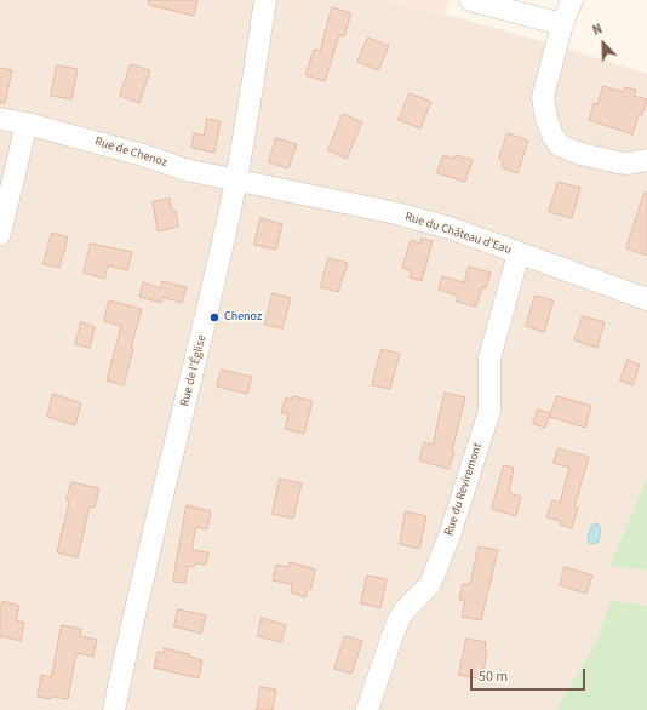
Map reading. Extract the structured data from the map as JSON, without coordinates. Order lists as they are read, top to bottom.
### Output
{
  "streets": {
    "street": [
      "Rue de Chenoz",
      "Rue du Château d'Eau",
      "Rue de l'Église",
      "Rue du Reviremont"
    ]
  },
  "crossings": [
    ["Rue de Chenoz", "Rue du Château d'Eau"],
    ["Rue de Chenoz", "Rue de l'Église"],
    ["Rue du Château d'Eau", "Rue de l'Église"],
    ["Rue du Château d'Eau", "Rue du Reviremont"]
  ],
  "places": ["Chenoz"],
  "scale_bar": "50 m",
  "north": "top left"
}
